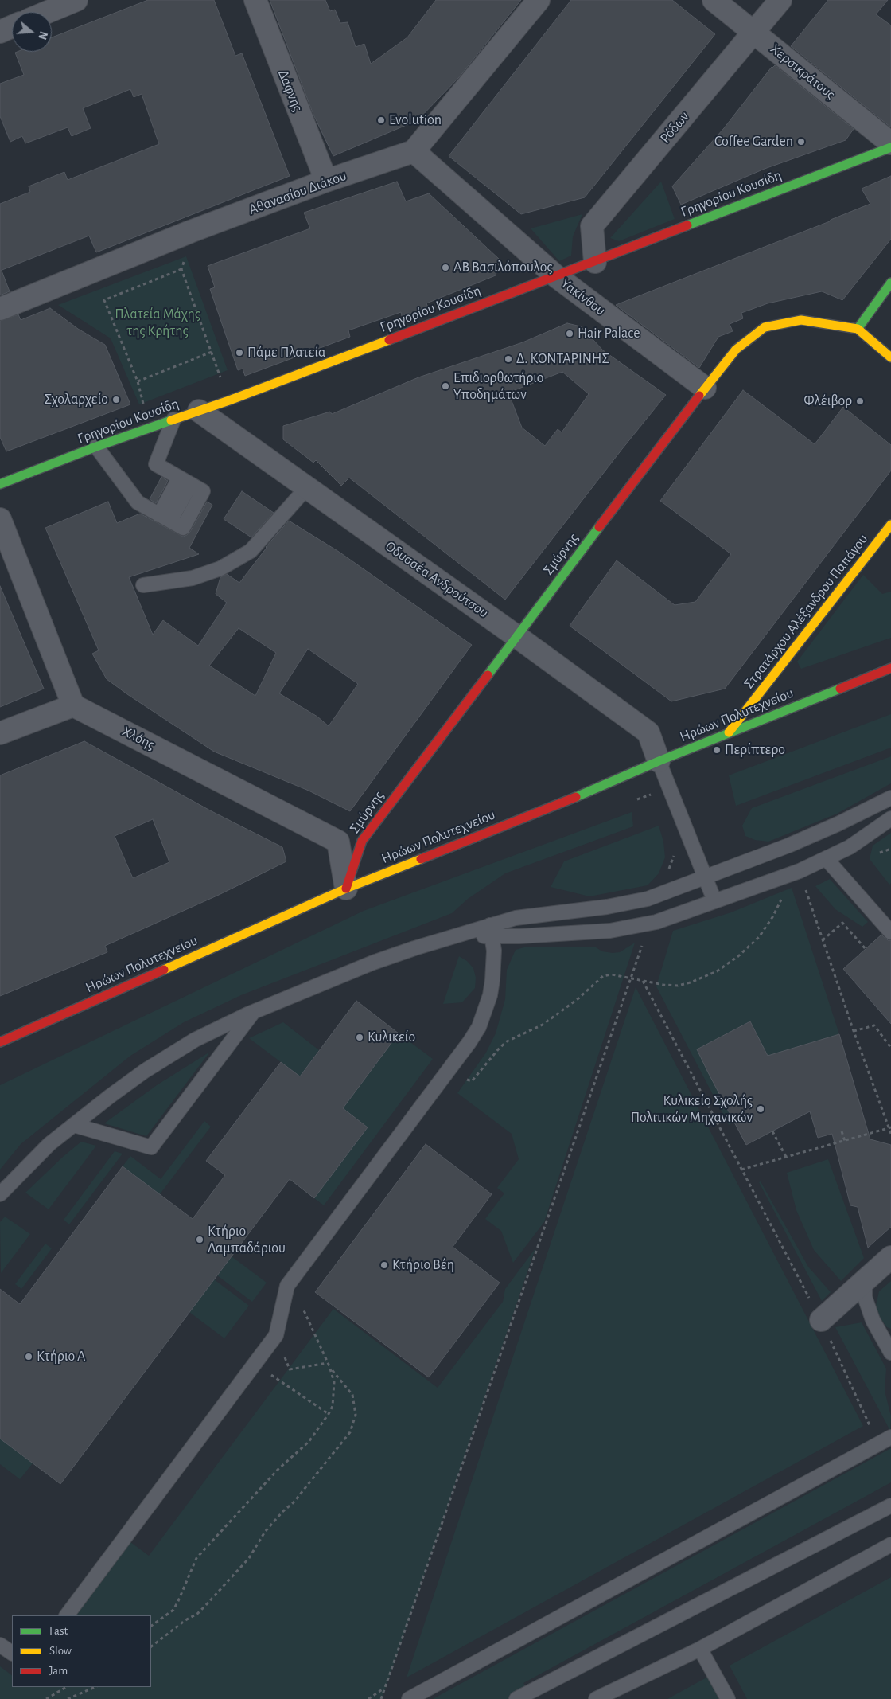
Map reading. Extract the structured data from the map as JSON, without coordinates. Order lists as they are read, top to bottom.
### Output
{
  "streets": {
    "street": [
      "Χερσικράτους",
      "Δάφνης",
      "Ρόδων",
      "Αθανασίου Διάκου",
      "Γρηγορίου Κουσίδη",
      "Υακίνθου",
      "Σμύρνης",
      "Οδυσσέα Ανδρούτσου",
      "Στρατάρχου Αλέξανδρου Παπάγου",
      "Ηρώων Πολυτεχνείου",
      "Χλόης"
    ]
  },
  "crossings": [
    ["Χερσικράτους", "Ρόδων"],
    ["Δάφνης", "Αθανασίου Διάκου"],
    ["Ρόδων", "Γρηγορίου Κουσίδη"],
    ["Αθανασίου Διάκου", "Υακίνθου"],
    ["Γρηγορίου Κουσίδη", "Υακίνθου"],
    ["Γρηγορίου Κουσίδη", "Οδυσσέα Ανδρούτσου"],
    ["Υακίνθου", "Σμύρνης"],
    ["Σμύρνης", "Οδυσσέα Ανδρούτσου"],
    ["Σμύρνης", "Ηρώων Πολυτεχνείου"],
    ["Σμύρνης", "Χλόης"],
    ["Οδυσσέα Ανδρούτσου", "Ηρώων Πολυτεχνείου"],
    ["Στρατάρχου Αλέξανδρου Παπάγου", "Ηρώων Πολυτεχνείου"],
    ["Ηρώων Πολυτεχνείου", "Χλόης"]
  ],
  "parks": ["Πλατεία Μάχης της Κρήτης"],
  "places": [
    "Evolution",
    "Coffee Garden",
    "AB Βασιλόπουλος",
    "Hair Palace",
    "Πάμε Πλατεία",
    "Δ. ΚΟΝΤΑΡΙΝΗΣ",
    "Επιδιορθωτήριο Υποδημάτων",
    "Σχολαρχείο",
    "Φλέιβορ",
    "Περίπτερο",
    "Κυλικείο",
    "Κυλικείο Σχολής Πολιτικών Μηχανικών",
    "Κτήριο Λαμπαδάριου",
    "Κτήριο Βέη",
    "Κτήριο Α"
  ],
  "legend": ["Fast", "Slow", "Jam"],
  "north": "right"
}
